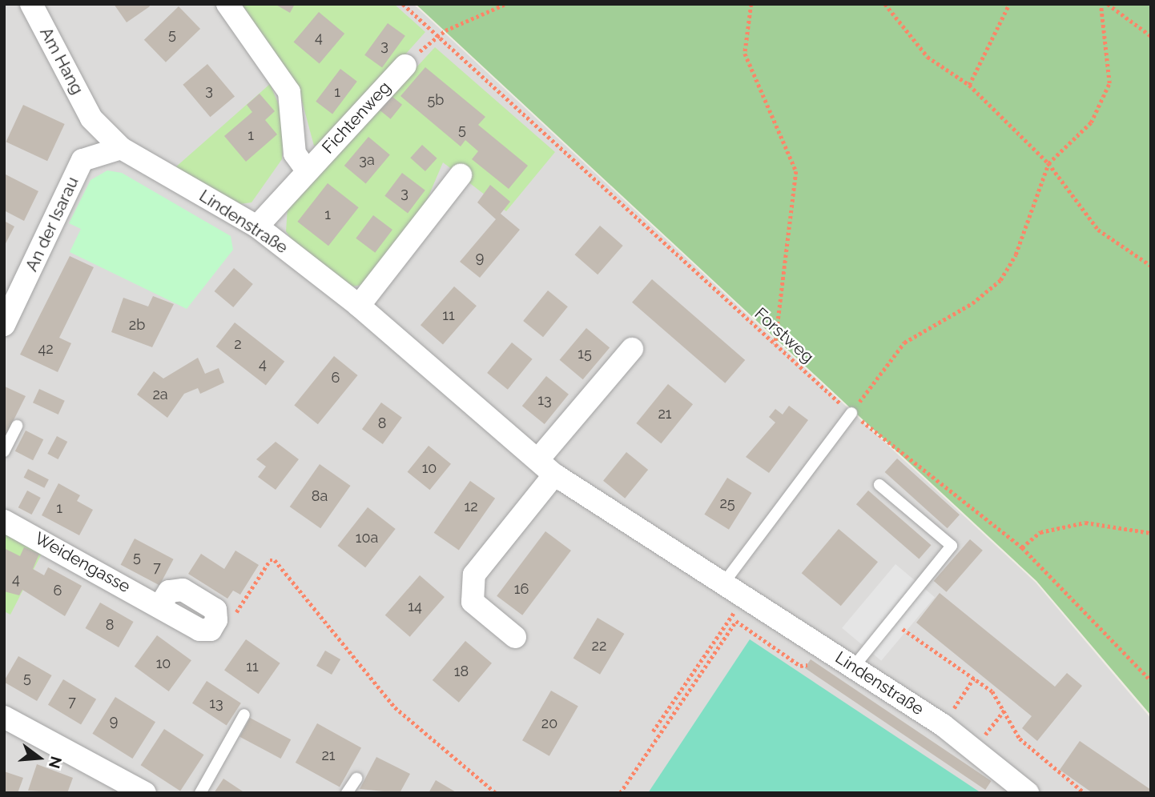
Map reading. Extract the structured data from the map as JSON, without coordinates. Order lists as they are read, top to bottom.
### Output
{
  "streets": {
    "street": [
      "Am Hang",
      "Fichtenweg",
      "Lindenstraße",
      "An der Isarau",
      "Weidengasse"
    ],
    "path": ["Forstweg"]
  },
  "crossings": [
    ["Am Hang", "Lindenstraße"],
    ["Am Hang", "An der Isarau"],
    ["Fichtenweg", "Lindenstraße"],
    ["Lindenstraße", "An der Isarau"]
  ],
  "house_numbers": [
    "5",
    "4",
    "3",
    "3",
    "1",
    "5b",
    "5",
    "1",
    "3a",
    "3",
    "1",
    "9",
    "11",
    "2b",
    "2",
    "42",
    "15",
    "4",
    "6",
    "2a",
    "13",
    "21",
    "8",
    "10",
    "8a",
    "25",
    "12",
    "1",
    "10a",
    "5",
    "7",
    "4",
    "16",
    "6",
    "14",
    "8",
    "22",
    "10",
    "11",
    "18",
    "5",
    "7",
    "13",
    "9",
    "20",
    "21"
  ],
  "north": "right"
}
